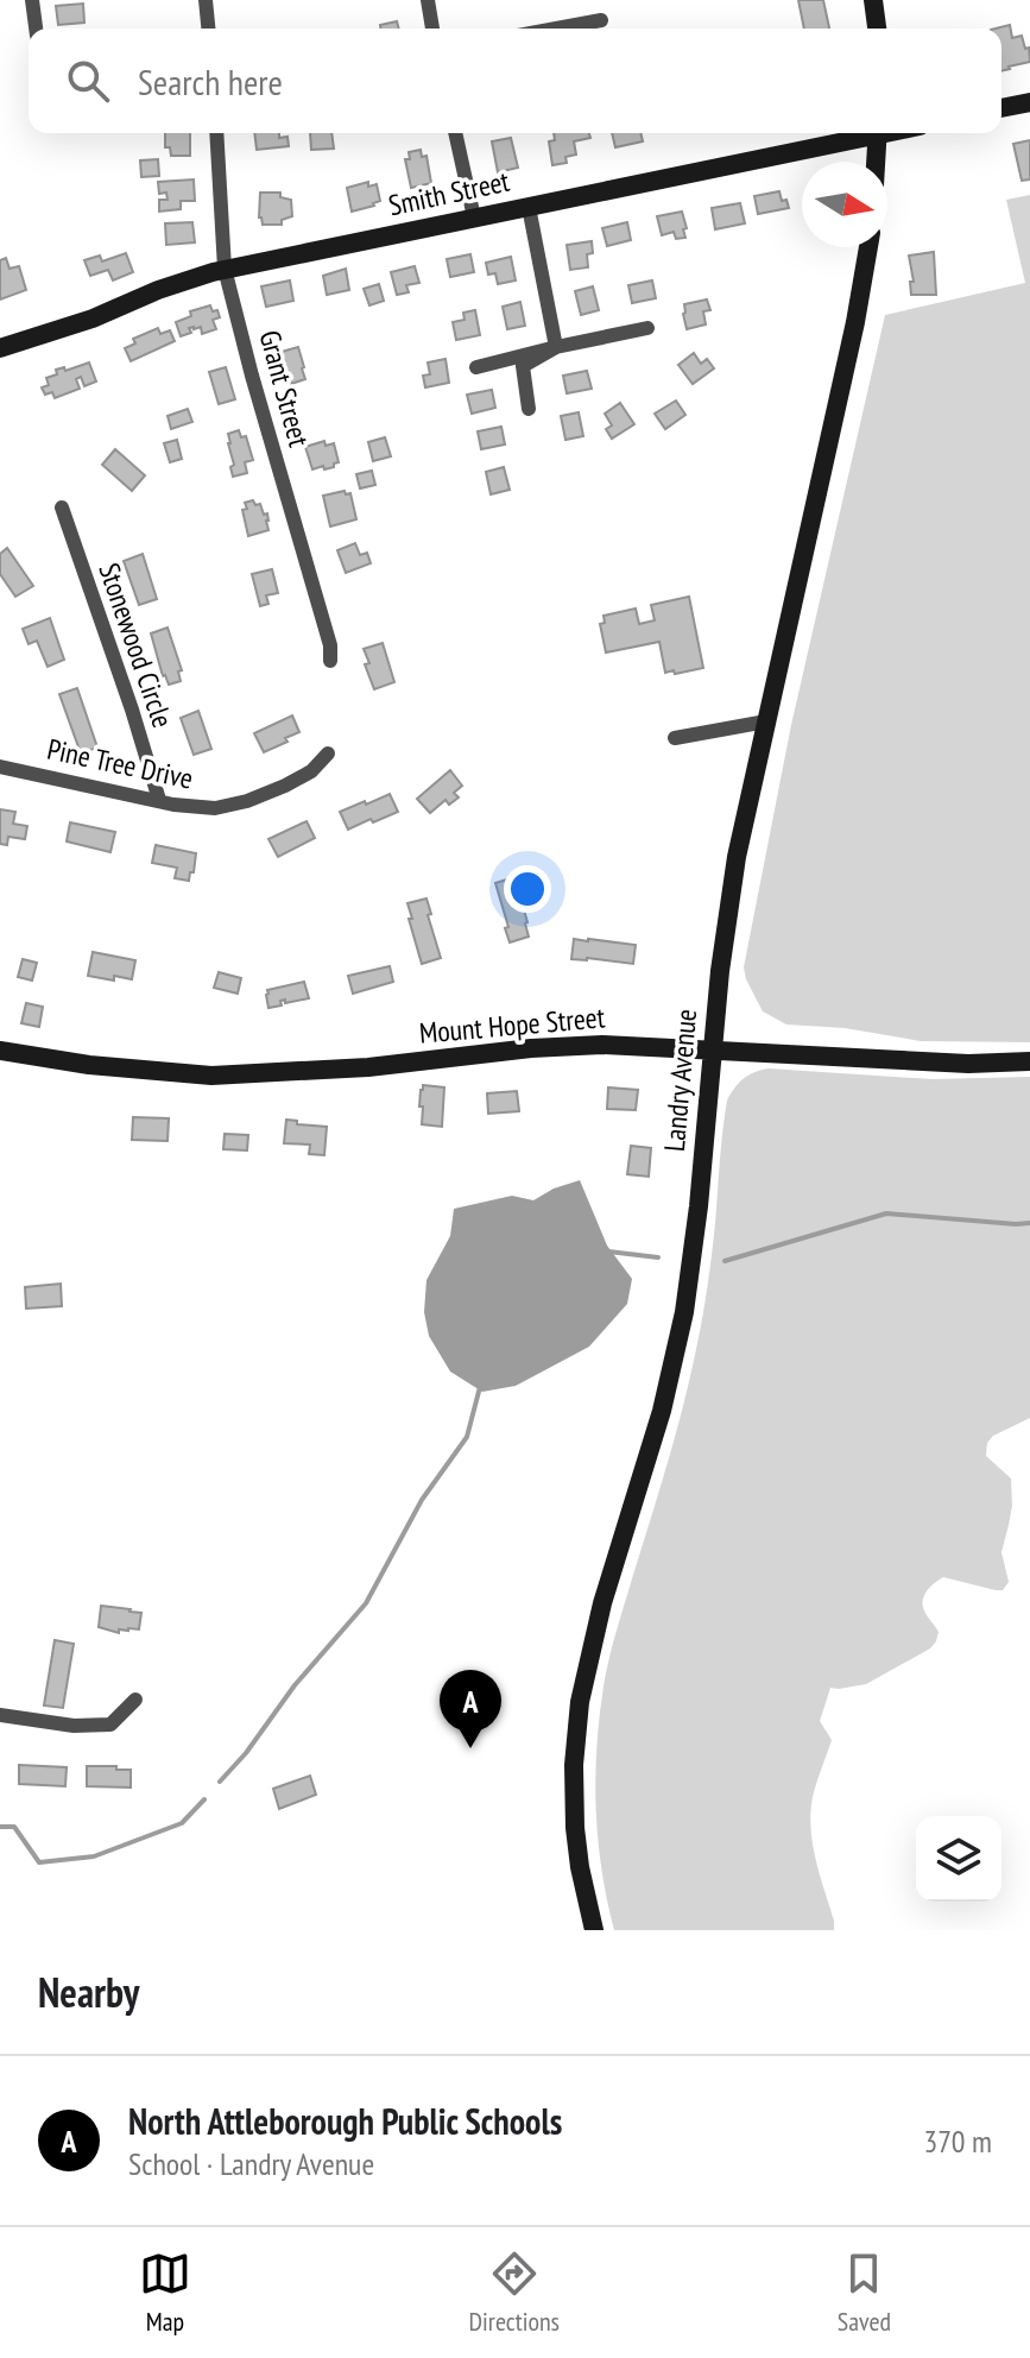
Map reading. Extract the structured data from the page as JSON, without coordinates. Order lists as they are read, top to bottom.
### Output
{
  "streets": {
    "street": [
      "Smith Street",
      "Grant Street",
      "Stonewood Circle",
      "Pine Tree Drive",
      "Mount Hope Street",
      "Landry Avenue"
    ]
  },
  "crossings": [
    ["Smith Street", "Grant Street"],
    ["Stonewood Circle", "Pine Tree Drive"],
    ["Mount Hope Street", "Landry Avenue"]
  ],
  "north": "right",
  "page": {
    "search": "Search here",
    "pins": "A",
    "heading": "Nearby",
    "list": [
      {
        "mark": "A",
        "name": "North Attleborough Public Schools",
        "note": "School · Landry Avenue",
        "value": "370 m"
      }
    ],
    "nav": ["Map", "Directions", "Saved"]
  }
}
